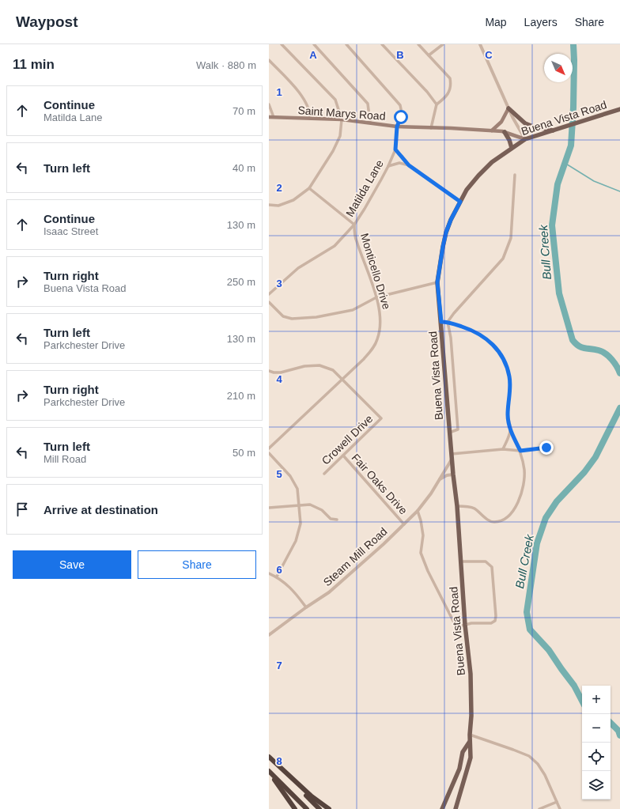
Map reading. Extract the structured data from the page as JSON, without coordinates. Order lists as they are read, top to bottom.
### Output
{
  "streets": {
    "main road": ["Saint Marys Road", "Buena Vista Road"],
    "street": [
      "Matilda Lane",
      "Monticello Drive",
      "Crowell Drive",
      "Fair Oaks Drive",
      "Steam Mill Road"
    ]
  },
  "crossings": [
    ["Saint Marys Road", "Buena Vista Road"],
    ["Saint Marys Road", "Matilda Lane"],
    ["Buena Vista Road", "Fair Oaks Drive"],
    ["Buena Vista Road", "Steam Mill Road"],
    ["Matilda Lane", "Monticello Drive"],
    ["Monticello Drive", "Crowell Drive"],
    ["Crowell Drive", "Fair Oaks Drive"],
    ["Fair Oaks Drive", "Steam Mill Road"]
  ],
  "water": ["Bull Creek"],
  "north": "bottom right",
  "page": {
    "header": "Waypost",
    "nav": ["Map", "Layers", "Share"],
    "heading": ["11 min", "Walk · 880 m"],
    "list": [
      ["Continue", "Matilda Lane", "70 m"],
      ["Turn left", "40 m"],
      ["Continue", "Isaac Street", "130 m"],
      ["Turn right", "Buena Vista Road", "250 m"],
      ["Turn left", "Parkchester Drive", "130 m"],
      ["Turn right", "Parkchester Drive", "210 m"],
      ["Turn left", "Mill Road", "50 m"],
      "Arrive at destination"
    ],
    "buttons": ["Save", "Share"],
    "map_buttons": ["+", "−"]
  },
  "grid": {
    "columns": ["A", "B", "C"],
    "rows": [
      "1",
      "2",
      "3",
      "4",
      "5",
      "6",
      "7",
      "8"
    ]
  }
}
